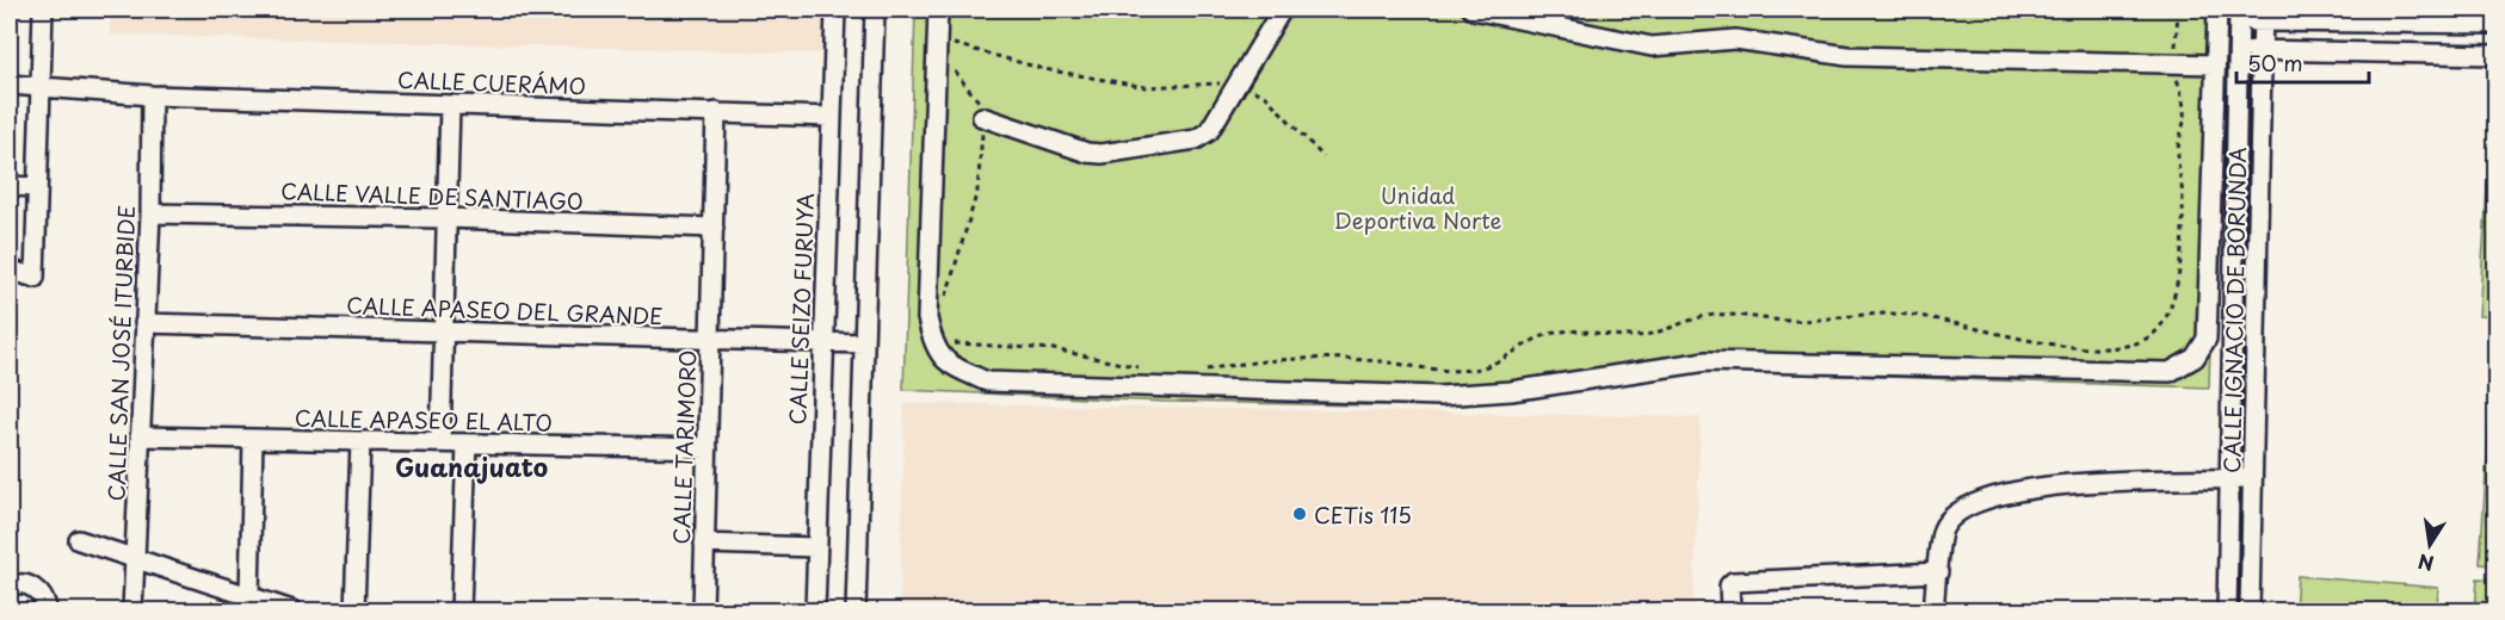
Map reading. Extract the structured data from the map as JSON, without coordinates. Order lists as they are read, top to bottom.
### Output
{
  "streets": {
    "street": [
      "CALLE CUERÁMO",
      "CALLE VALLE DE SANTIAGO",
      "CALLE SEIZO FURUYA",
      "CALLE APASEO DEL GRANDE",
      "CALLE IGNACIO DE BORUNDA",
      "CALLE SAN JOSÉ ITURBIDE",
      "CALLE APASEO EL ALTO",
      "CALLE TARIMORO"
    ]
  },
  "crossings": [
    ["CALLE CUERÁMO", "CALLE SEIZO FURUYA"],
    ["CALLE CUERÁMO", "CALLE SAN JOSÉ ITURBIDE"],
    ["CALLE CUERÁMO", "CALLE TARIMORO"],
    ["CALLE VALLE DE SANTIAGO", "CALLE SAN JOSÉ ITURBIDE"],
    ["CALLE VALLE DE SANTIAGO", "CALLE TARIMORO"],
    ["CALLE SEIZO FURUYA", "CALLE APASEO DEL GRANDE"],
    ["CALLE APASEO DEL GRANDE", "CALLE SAN JOSÉ ITURBIDE"],
    ["CALLE APASEO DEL GRANDE", "CALLE TARIMORO"],
    ["CALLE SAN JOSÉ ITURBIDE", "CALLE APASEO EL ALTO"],
    ["CALLE APASEO EL ALTO", "CALLE TARIMORO"]
  ],
  "districts": ["Guanajuato"],
  "parks": ["Unidad Deportiva Norte"],
  "places": ["CETis 115"],
  "scale_bar": "50 m",
  "north": "bottom"
}
